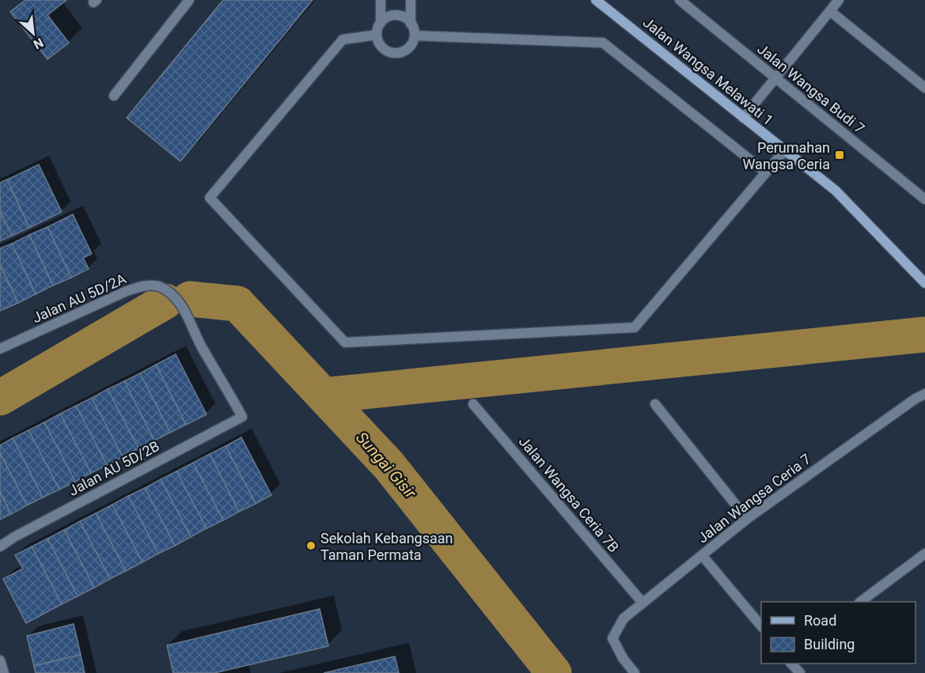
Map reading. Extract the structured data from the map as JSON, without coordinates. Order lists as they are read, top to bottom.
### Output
{
  "streets": {
    "street": [
      "Jalan Wangsa Melawati 1",
      "Jalan Wangsa Budi 7",
      "Jalan AU 5D/2A",
      "Jalan AU 5D/2B",
      "Jalan Wangsa Ceria 7B",
      "Jalan Wangsa Ceria 7"
    ]
  },
  "crossings": [
    ["Jalan AU 5D/2A", "Jalan AU 5D/2B"],
    ["Jalan Wangsa Ceria 7B", "Jalan Wangsa Ceria 7"]
  ],
  "water": ["Sungai Gisir"],
  "places": {
    "transit": ["Perumahan Wangsa Ceria"],
    "other": ["Sekolah Kebangsaan Taman Permata"]
  },
  "legend": ["Road", "Building"],
  "north": "bottom right"
}
